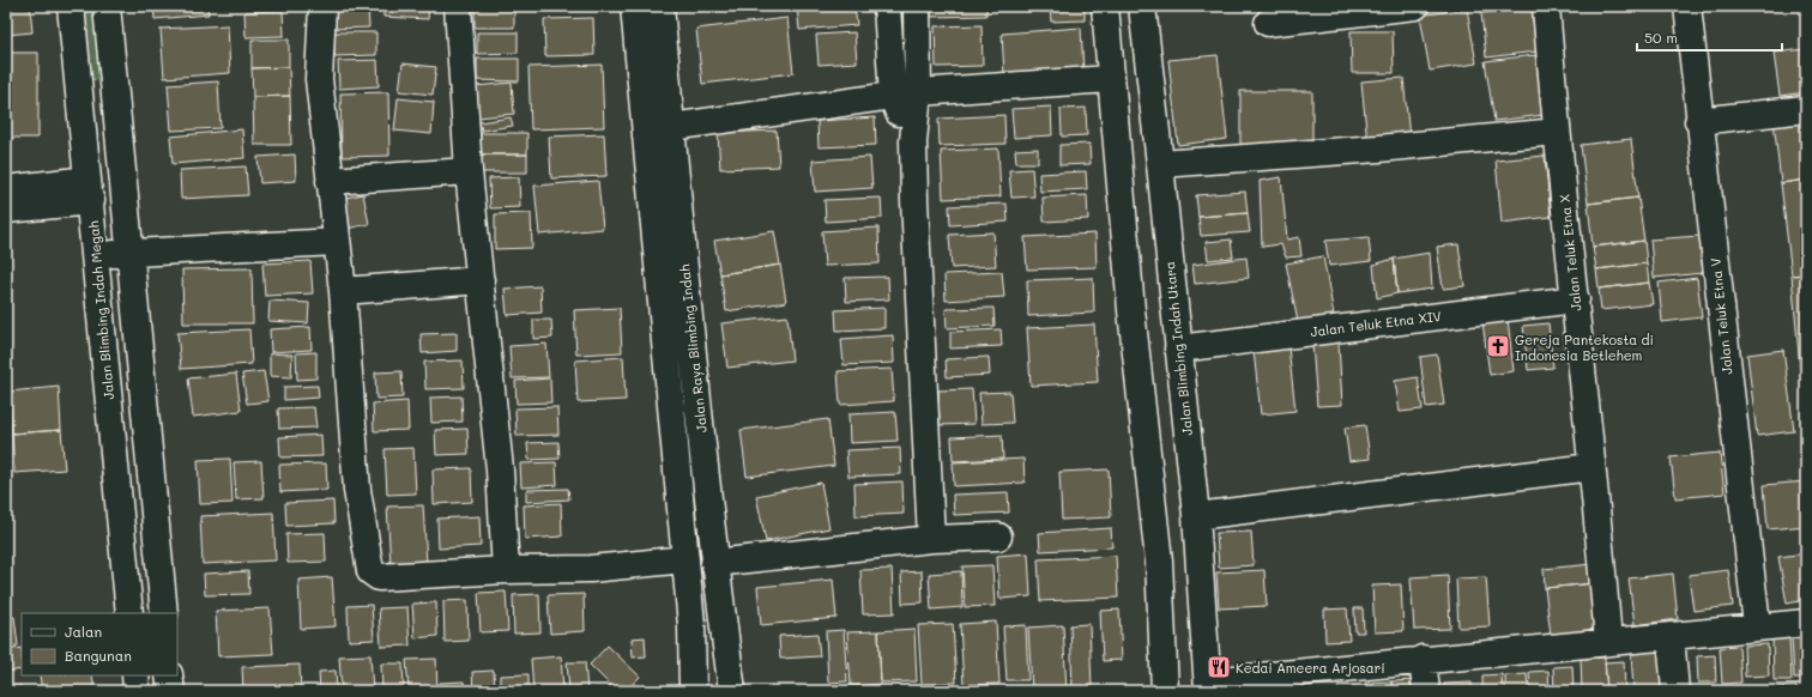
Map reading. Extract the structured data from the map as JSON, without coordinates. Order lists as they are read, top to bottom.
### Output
{
  "streets": {
    "street": [
      "Jalan Teluk Etna X",
      "Jalan Blimbing Indah Megah",
      "Jalan Teluk Etna V",
      "Jalan Teluk Etna XIV",
      "Jalan Raya Blimbing Indah",
      "Jalan Blimbing Indah Utara"
    ]
  },
  "crossings": [
    ["Jalan Teluk Etna X", "Jalan Teluk Etna XIV"],
    ["Jalan Teluk Etna XIV", "Jalan Blimbing Indah Utara"]
  ],
  "places": {
    "church": ["Gereja Pantekosta di Indonesia Betlehem"],
    "restaurant": ["Kedai Ameera Arjosari"]
  },
  "legend": ["Jalan", "Bangunan"],
  "scale_bar": "50 m"
}
